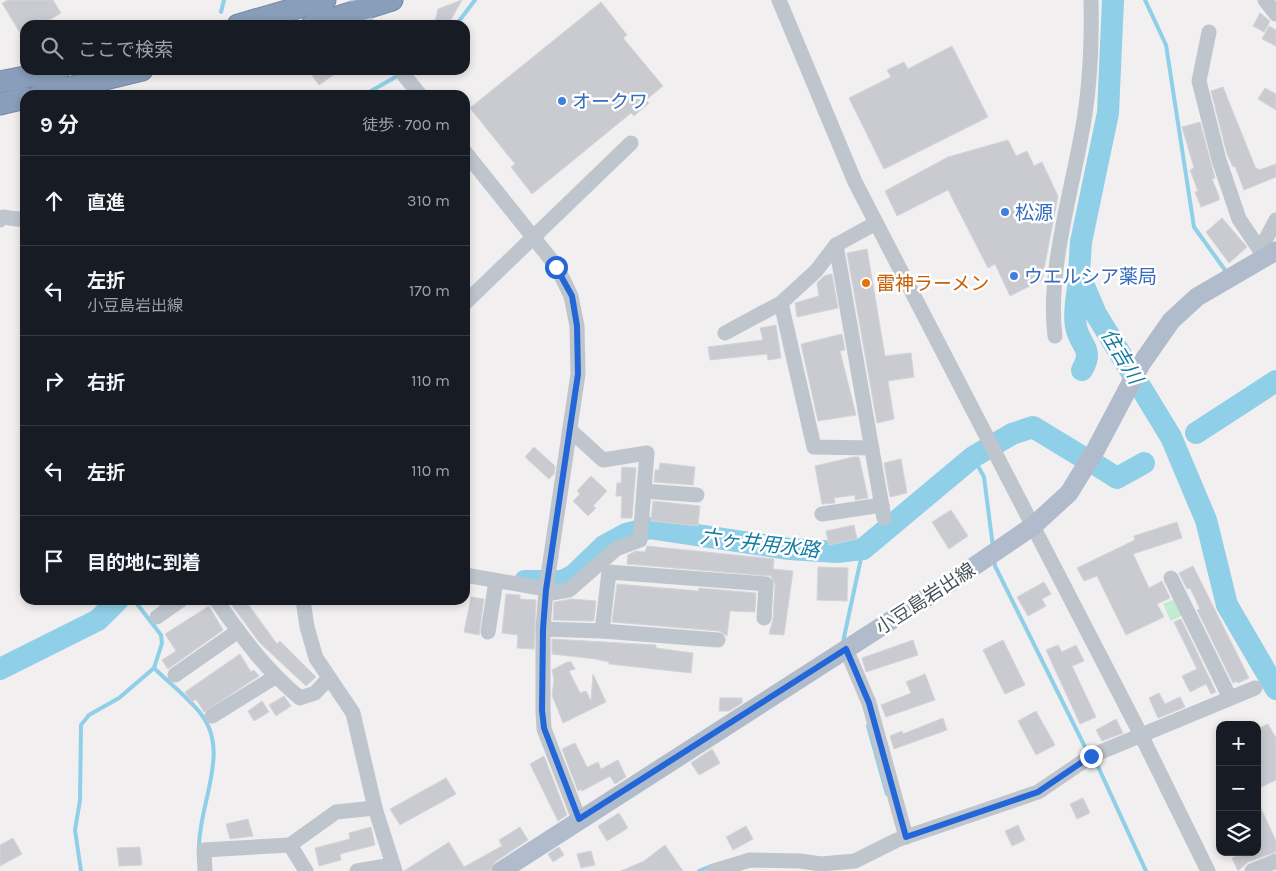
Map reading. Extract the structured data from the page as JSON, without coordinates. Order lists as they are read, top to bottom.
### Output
{
  "streets": {
    "main road": ["小豆島岩出線"]
  },
  "water": ["住吉川", "六ヶ井用水路"],
  "places": [
    "オークワ",
    "松源",
    "ウエルシア薬局",
    "雷神ラーメン"
  ],
  "page": {
    "search": "ここで検索",
    "heading": ["9 分", "徒歩 · 700 m"],
    "list": [
      ["直進", "310 m"],
      ["左折", "小豆島岩出線", "170 m"],
      ["右折", "110 m"],
      ["左折", "110 m"],
      "目的地に到着"
    ],
    "map_buttons": ["+", "−"]
  }
}
